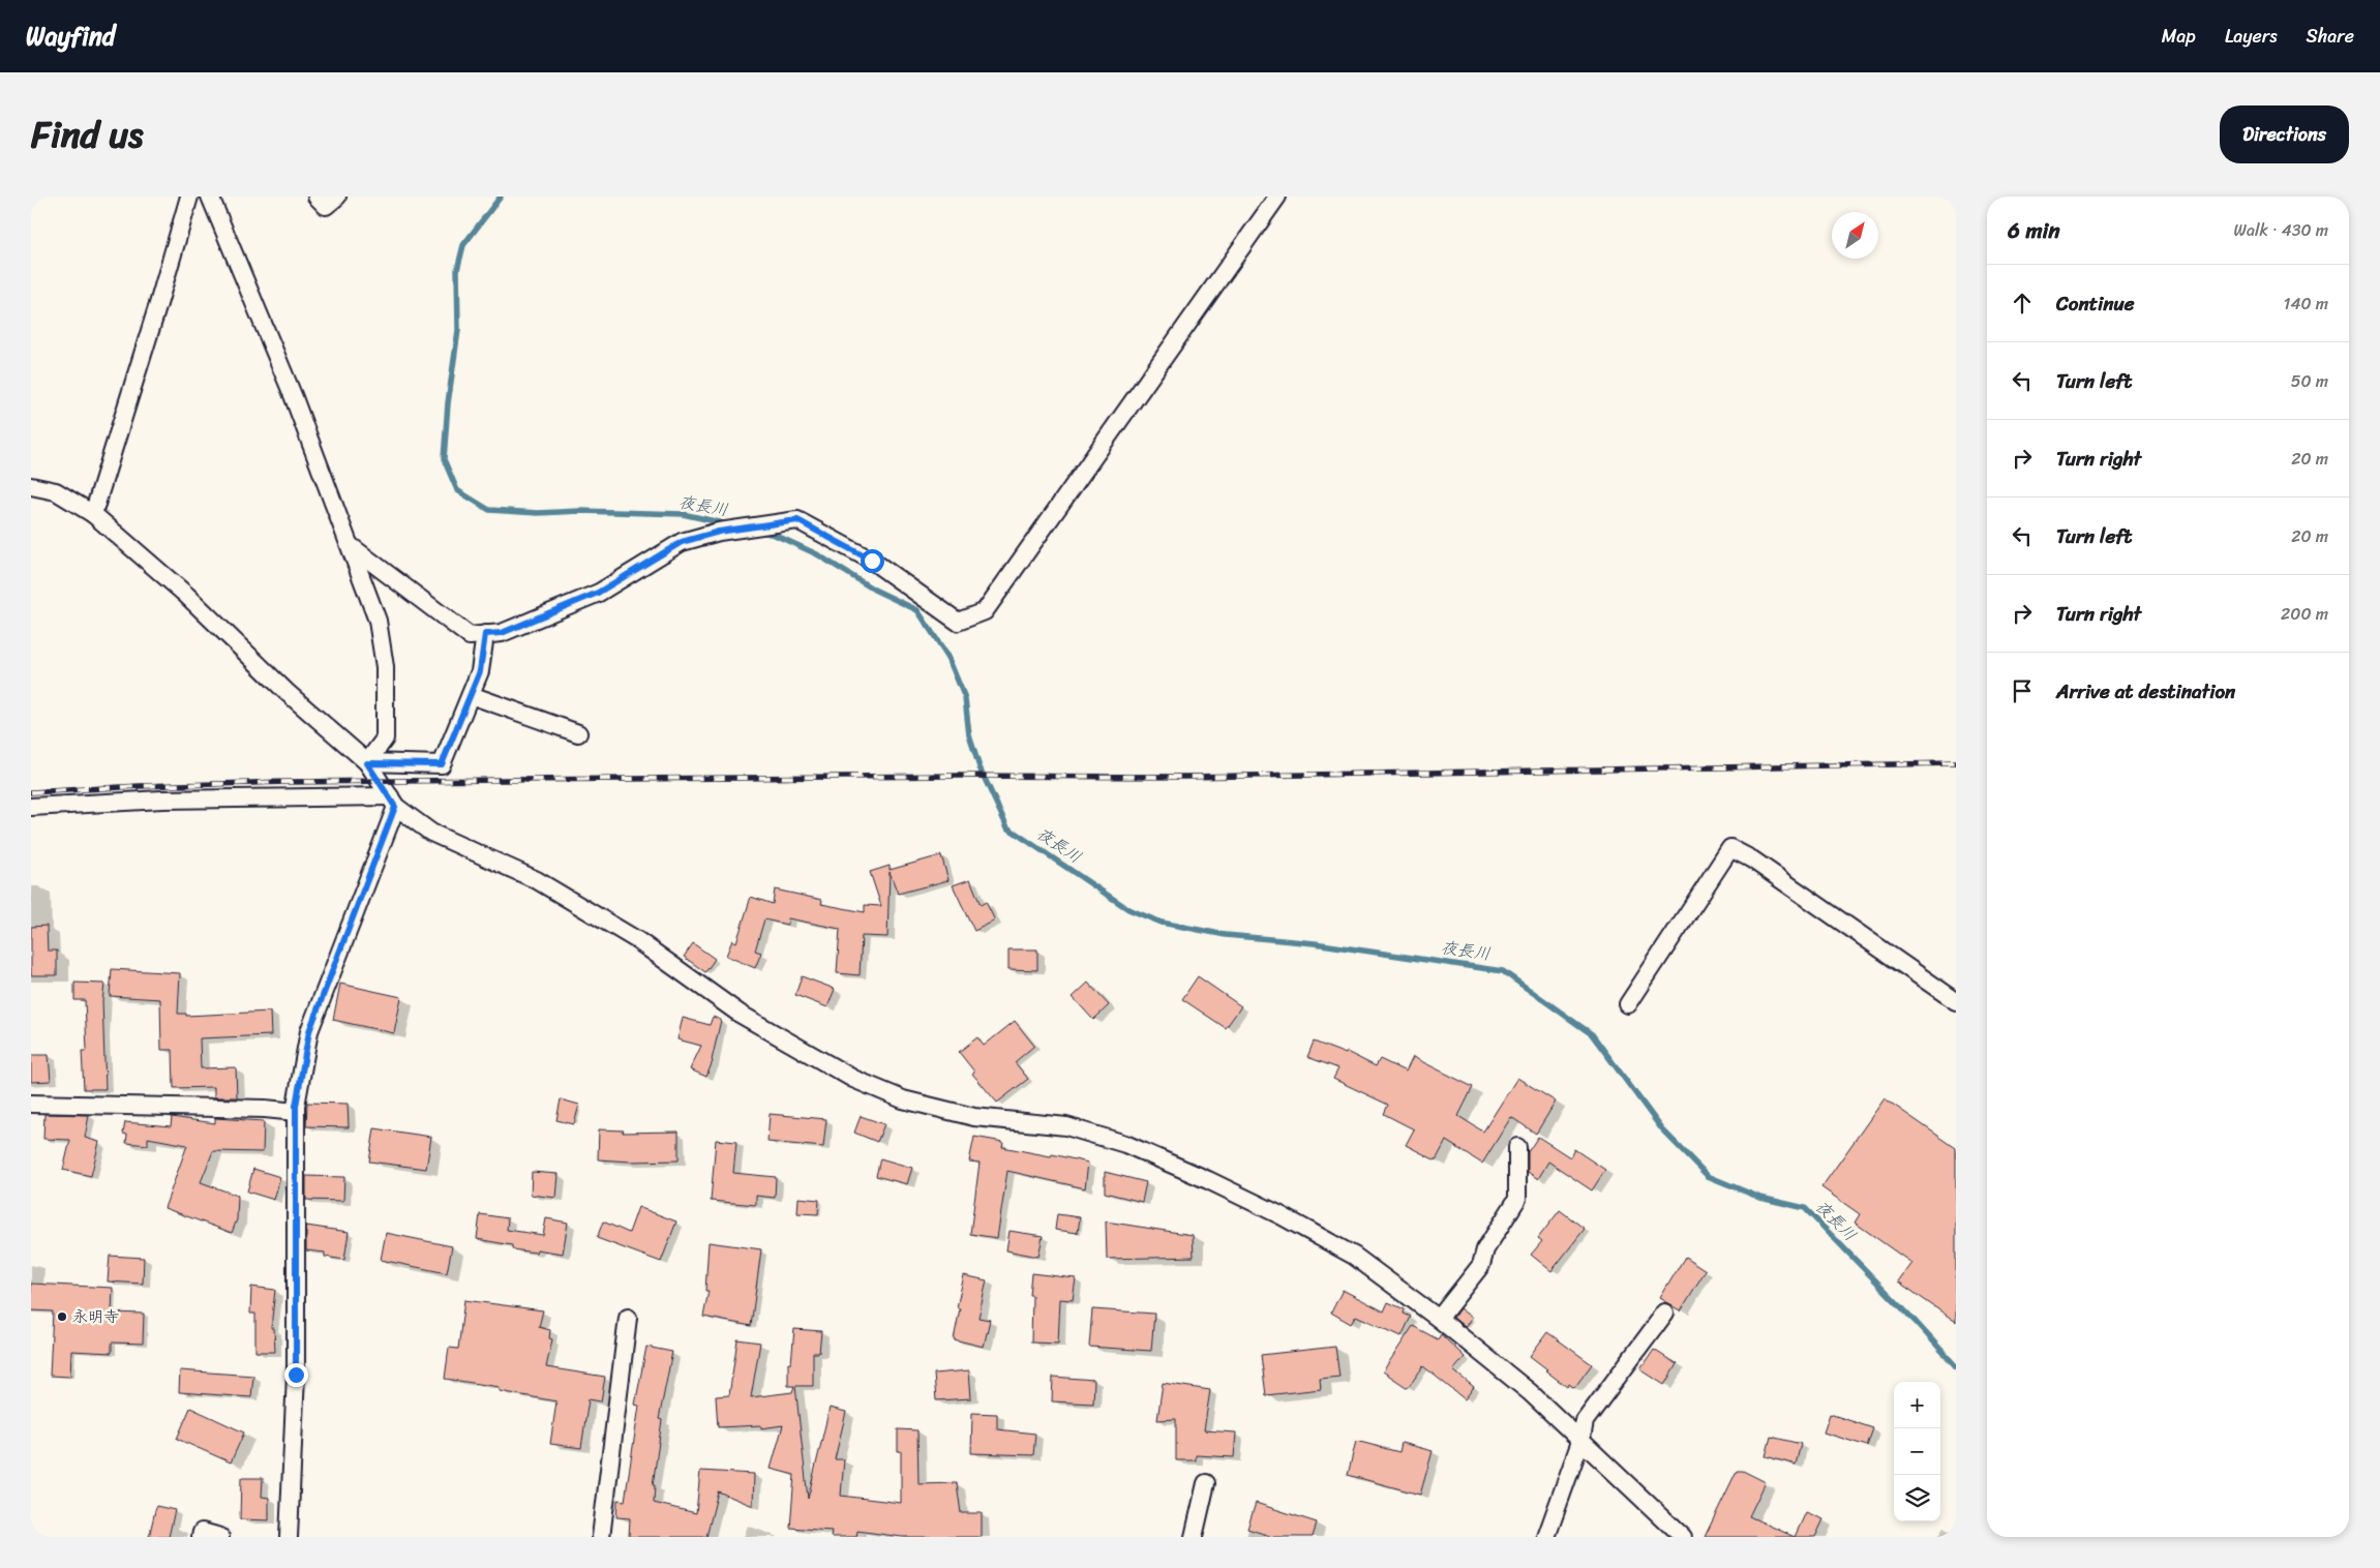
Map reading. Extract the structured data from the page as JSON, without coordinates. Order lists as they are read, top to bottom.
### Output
{
  "water": ["夜長川"],
  "places": ["永明寺"],
  "north": "top right",
  "page": {
    "header": "Wayfind",
    "nav": ["Map", "Layers", "Share"],
    "title": "Find us",
    "buttons": "Directions",
    "heading": ["6 min", "Walk · 430 m"],
    "list": [
      ["Continue", "140 m"],
      ["Turn left", "50 m"],
      ["Turn right", "20 m"],
      ["Turn left", "20 m"],
      ["Turn right", "200 m"],
      "Arrive at destination"
    ],
    "map_buttons": ["+", "−"]
  }
}
